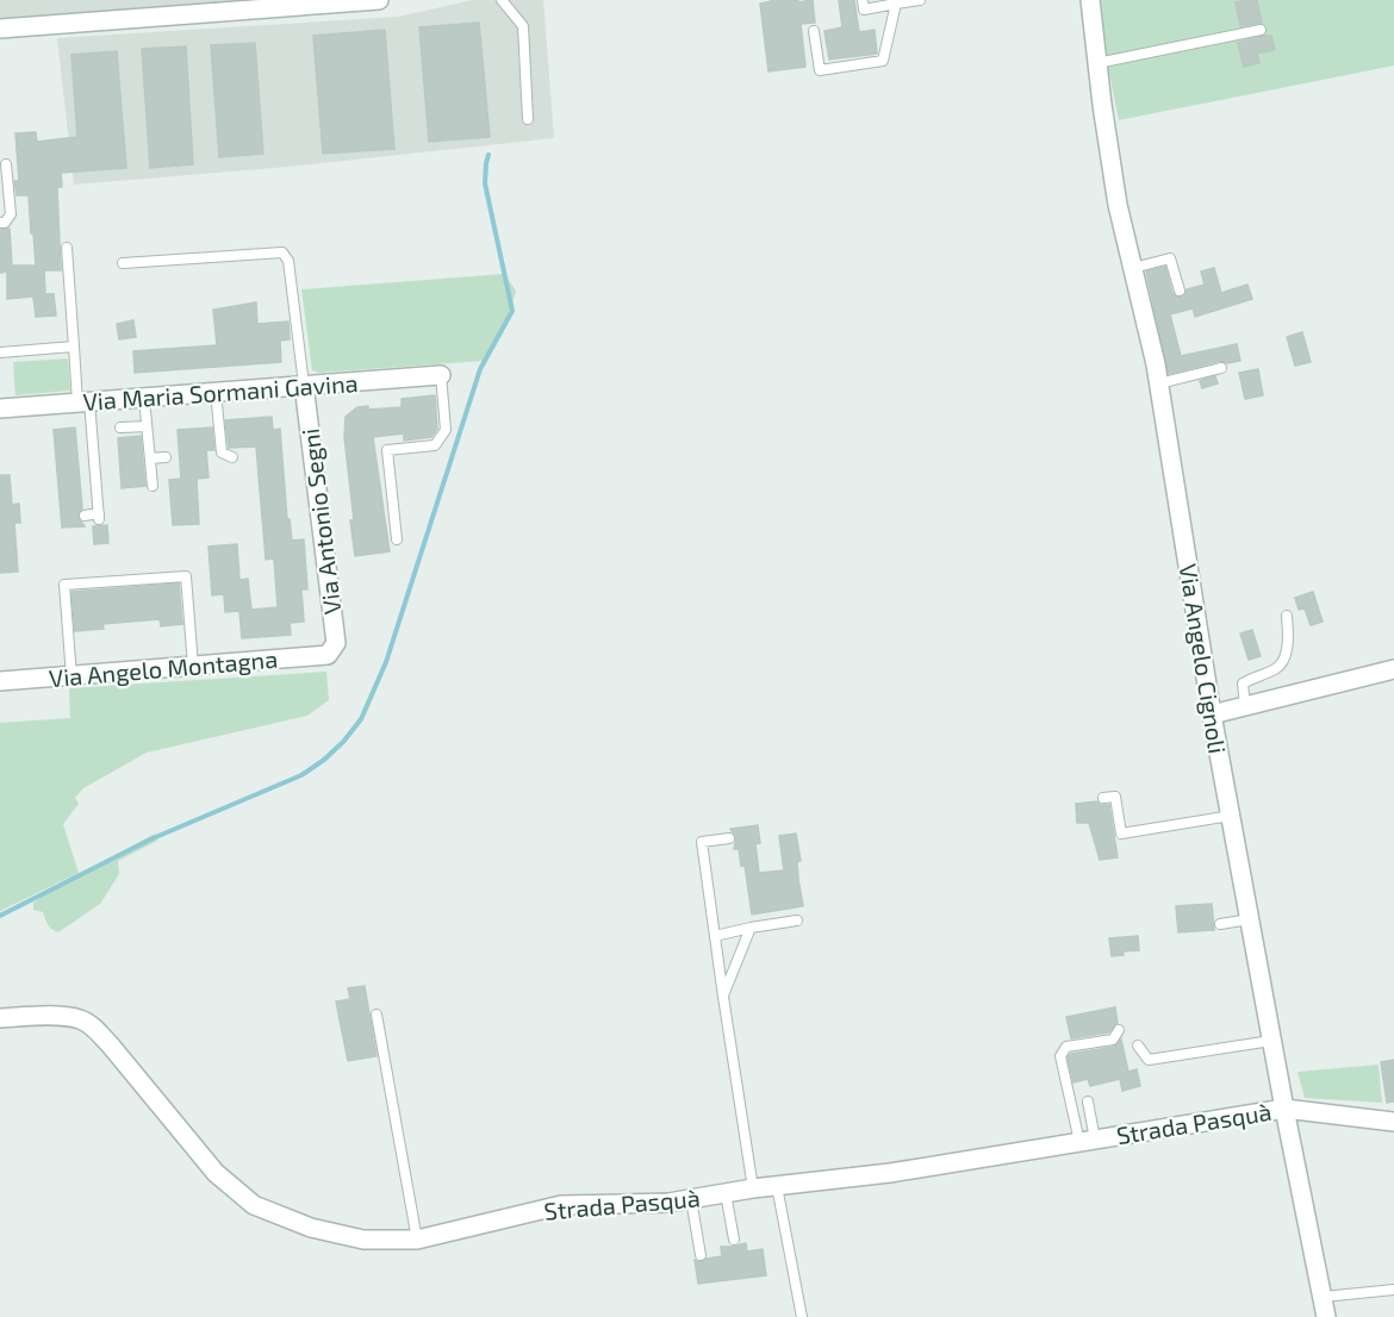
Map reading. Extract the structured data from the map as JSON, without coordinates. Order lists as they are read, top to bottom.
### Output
{
  "streets": {
    "street": [
      "Via Maria Sormani Gavina",
      "Via Antonio Segni",
      "Via Angelo Cignoli",
      "Via Angelo Montagna",
      "Strada Pasquà"
    ]
  },
  "crossings": [
    ["Via Maria Sormani Gavina", "Via Antonio Segni"],
    ["Via Antonio Segni", "Via Angelo Montagna"],
    ["Via Angelo Cignoli", "Strada Pasquà"]
  ]
}
